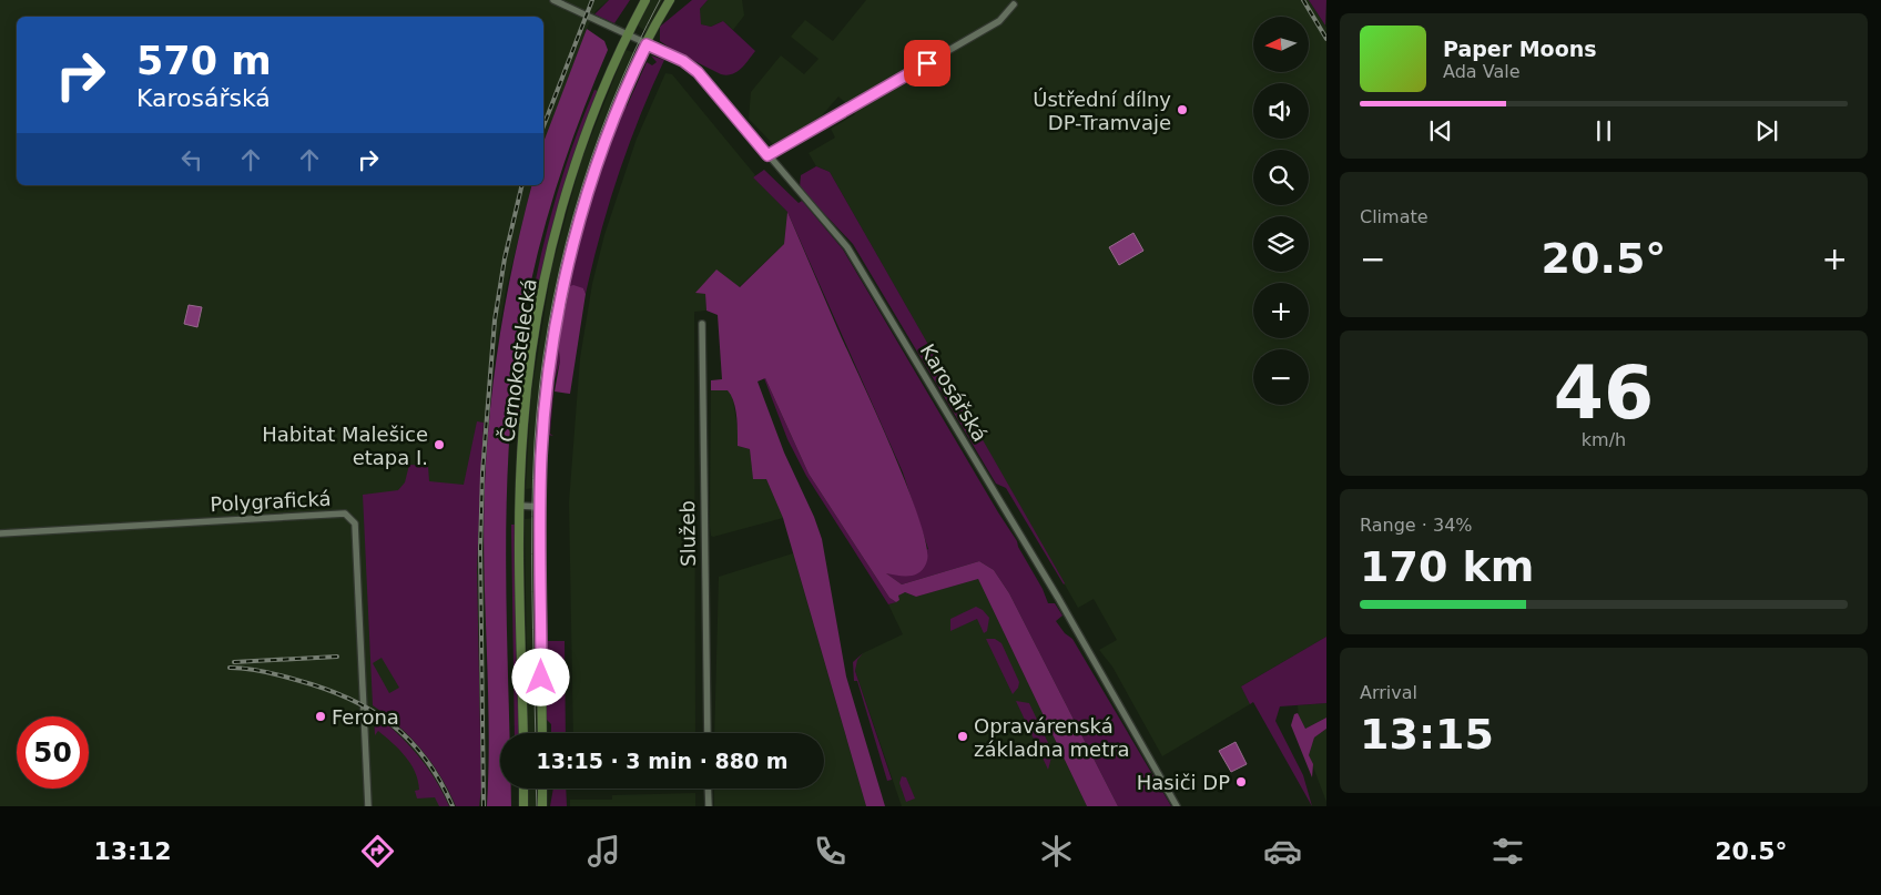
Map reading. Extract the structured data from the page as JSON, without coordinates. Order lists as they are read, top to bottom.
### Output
{
  "streets": {
    "main road": ["Černokostelecká"],
    "street": ["Karosářská", "Polygrafická", "Služeb"]
  },
  "crossings": [
    ["Černokostelecká", "Karosářská"]
  ],
  "places": [
    "Ústřední dílny DP-Tramvaje",
    "Habitat Malešice etapa I.",
    "Ferona",
    "Opravárenská základna metra",
    "Hasiči DP"
  ],
  "north": "left",
  "page": {
    "map_buttons": ["+", "−"],
    "turn": ["570 m", "Karosářská"],
    "song": ["Paper Moons", "Ada Vale"],
    "tile": [
      "Climate",
      ["46", "km/h"],
      ["Range · 34%", "170 km"],
      ["Arrival", "13:15"]
    ],
    "heat": ["−", "20.5°", "+"],
    "limit": "50",
    "trip": "13:15 · 3 min · 880 m",
    "tabs": ["13:12", "20.5°"]
  }
}
